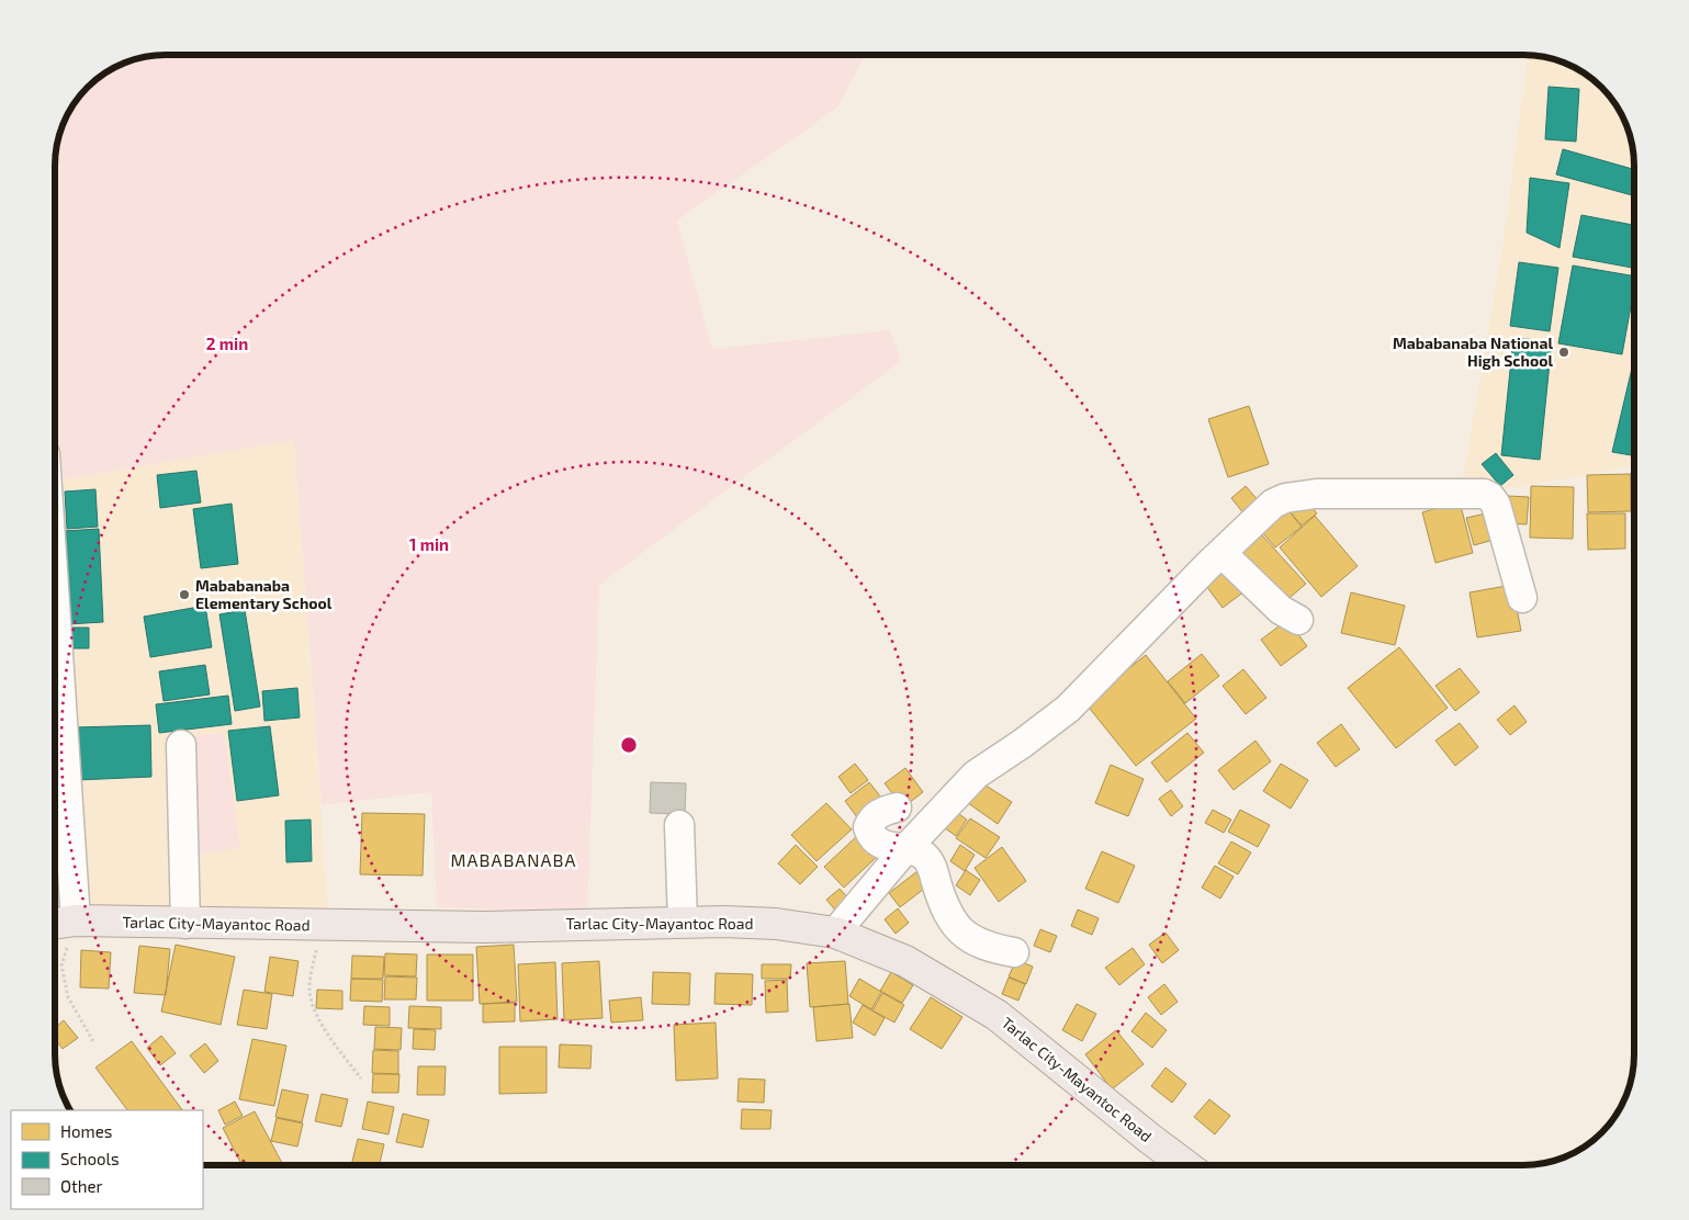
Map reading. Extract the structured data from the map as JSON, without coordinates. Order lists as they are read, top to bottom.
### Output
{
  "streets": {
    "main road": ["Tarlac City-Mayantoc Road"]
  },
  "districts": ["MABABANABA"],
  "places": ["Mababanaba National High School", "Mababanaba Elementary School"],
  "legend": ["Homes", "Schools", "Other"],
  "rings": ["2 min", "1 min"]
}
